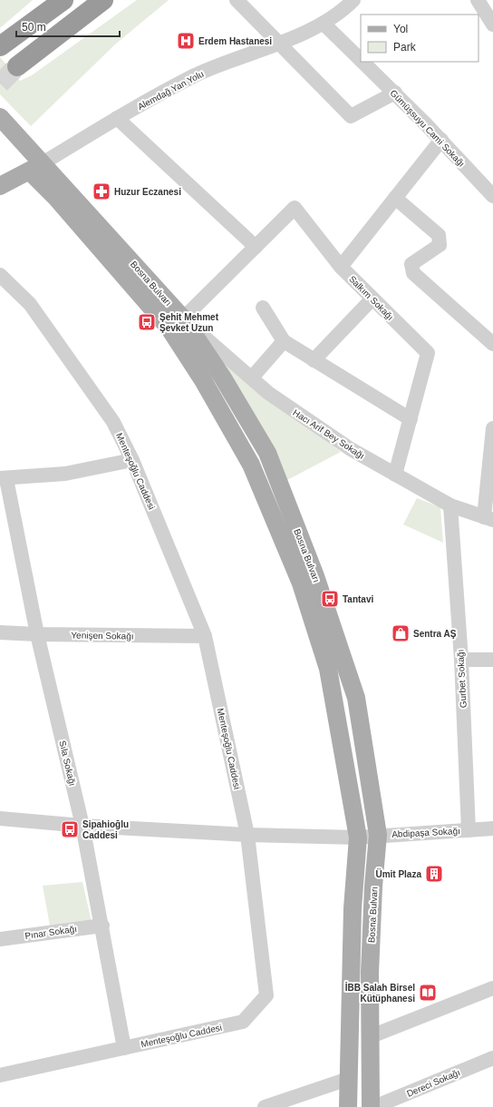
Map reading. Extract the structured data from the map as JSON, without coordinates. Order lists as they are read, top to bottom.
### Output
{
  "streets": {
    "main road": ["Bosna Bulvarı"],
    "street": [
      "Alemdağ Yan Yolu",
      "Gümüşsuyu Cami Sokağı",
      "Salkım Sokağı",
      "Hacı Arif Bey Sokağı",
      "Menteşoğlu Caddesi",
      "Yenişen Sokağı",
      "Gurbet Sokağı",
      "Sıla Sokağı",
      "Abdipaşa Sokağı",
      "Pınar Sokağı",
      "Dereci Sokağı"
    ]
  },
  "crossings": [
    ["Alemdağ Yan Yolu", "Gümüşsuyu Cami Sokağı"],
    ["Alemdağ Yan Yolu", "Bosna Bulvarı"],
    ["Bosna Bulvarı", "Hacı Arif Bey Sokağı"],
    ["Bosna Bulvarı", "Abdipaşa Sokağı"],
    ["Salkım Sokağı", "Hacı Arif Bey Sokağı"],
    ["Hacı Arif Bey Sokağı", "Gurbet Sokağı"],
    ["Menteşoğlu Caddesi", "Yenişen Sokağı"],
    ["Menteşoğlu Caddesi", "Sıla Sokağı"],
    ["Menteşoğlu Caddesi", "Abdipaşa Sokağı"],
    ["Yenişen Sokağı", "Sıla Sokağı"],
    ["Gurbet Sokağı", "Abdipaşa Sokağı"],
    ["Sıla Sokağı", "Abdipaşa Sokağı"],
    ["Sıla Sokağı", "Pınar Sokağı"]
  ],
  "places": {
    "hospital": ["Erdem Hastanesi"],
    "pharmacy": ["Huzur Eczanesi"],
    "bus stop": ["Şehit Mehmet Şevket Uzun", "Tantavi", "Sipahioğlu Caddesi"],
    "shop": ["Sentra AŞ"],
    "building": ["Ümit Plaza"],
    "library": ["İBB Salah Birsel Kütüphanesi"]
  },
  "legend": ["Yol", "Park"],
  "scale_bar": "50 m"
}
